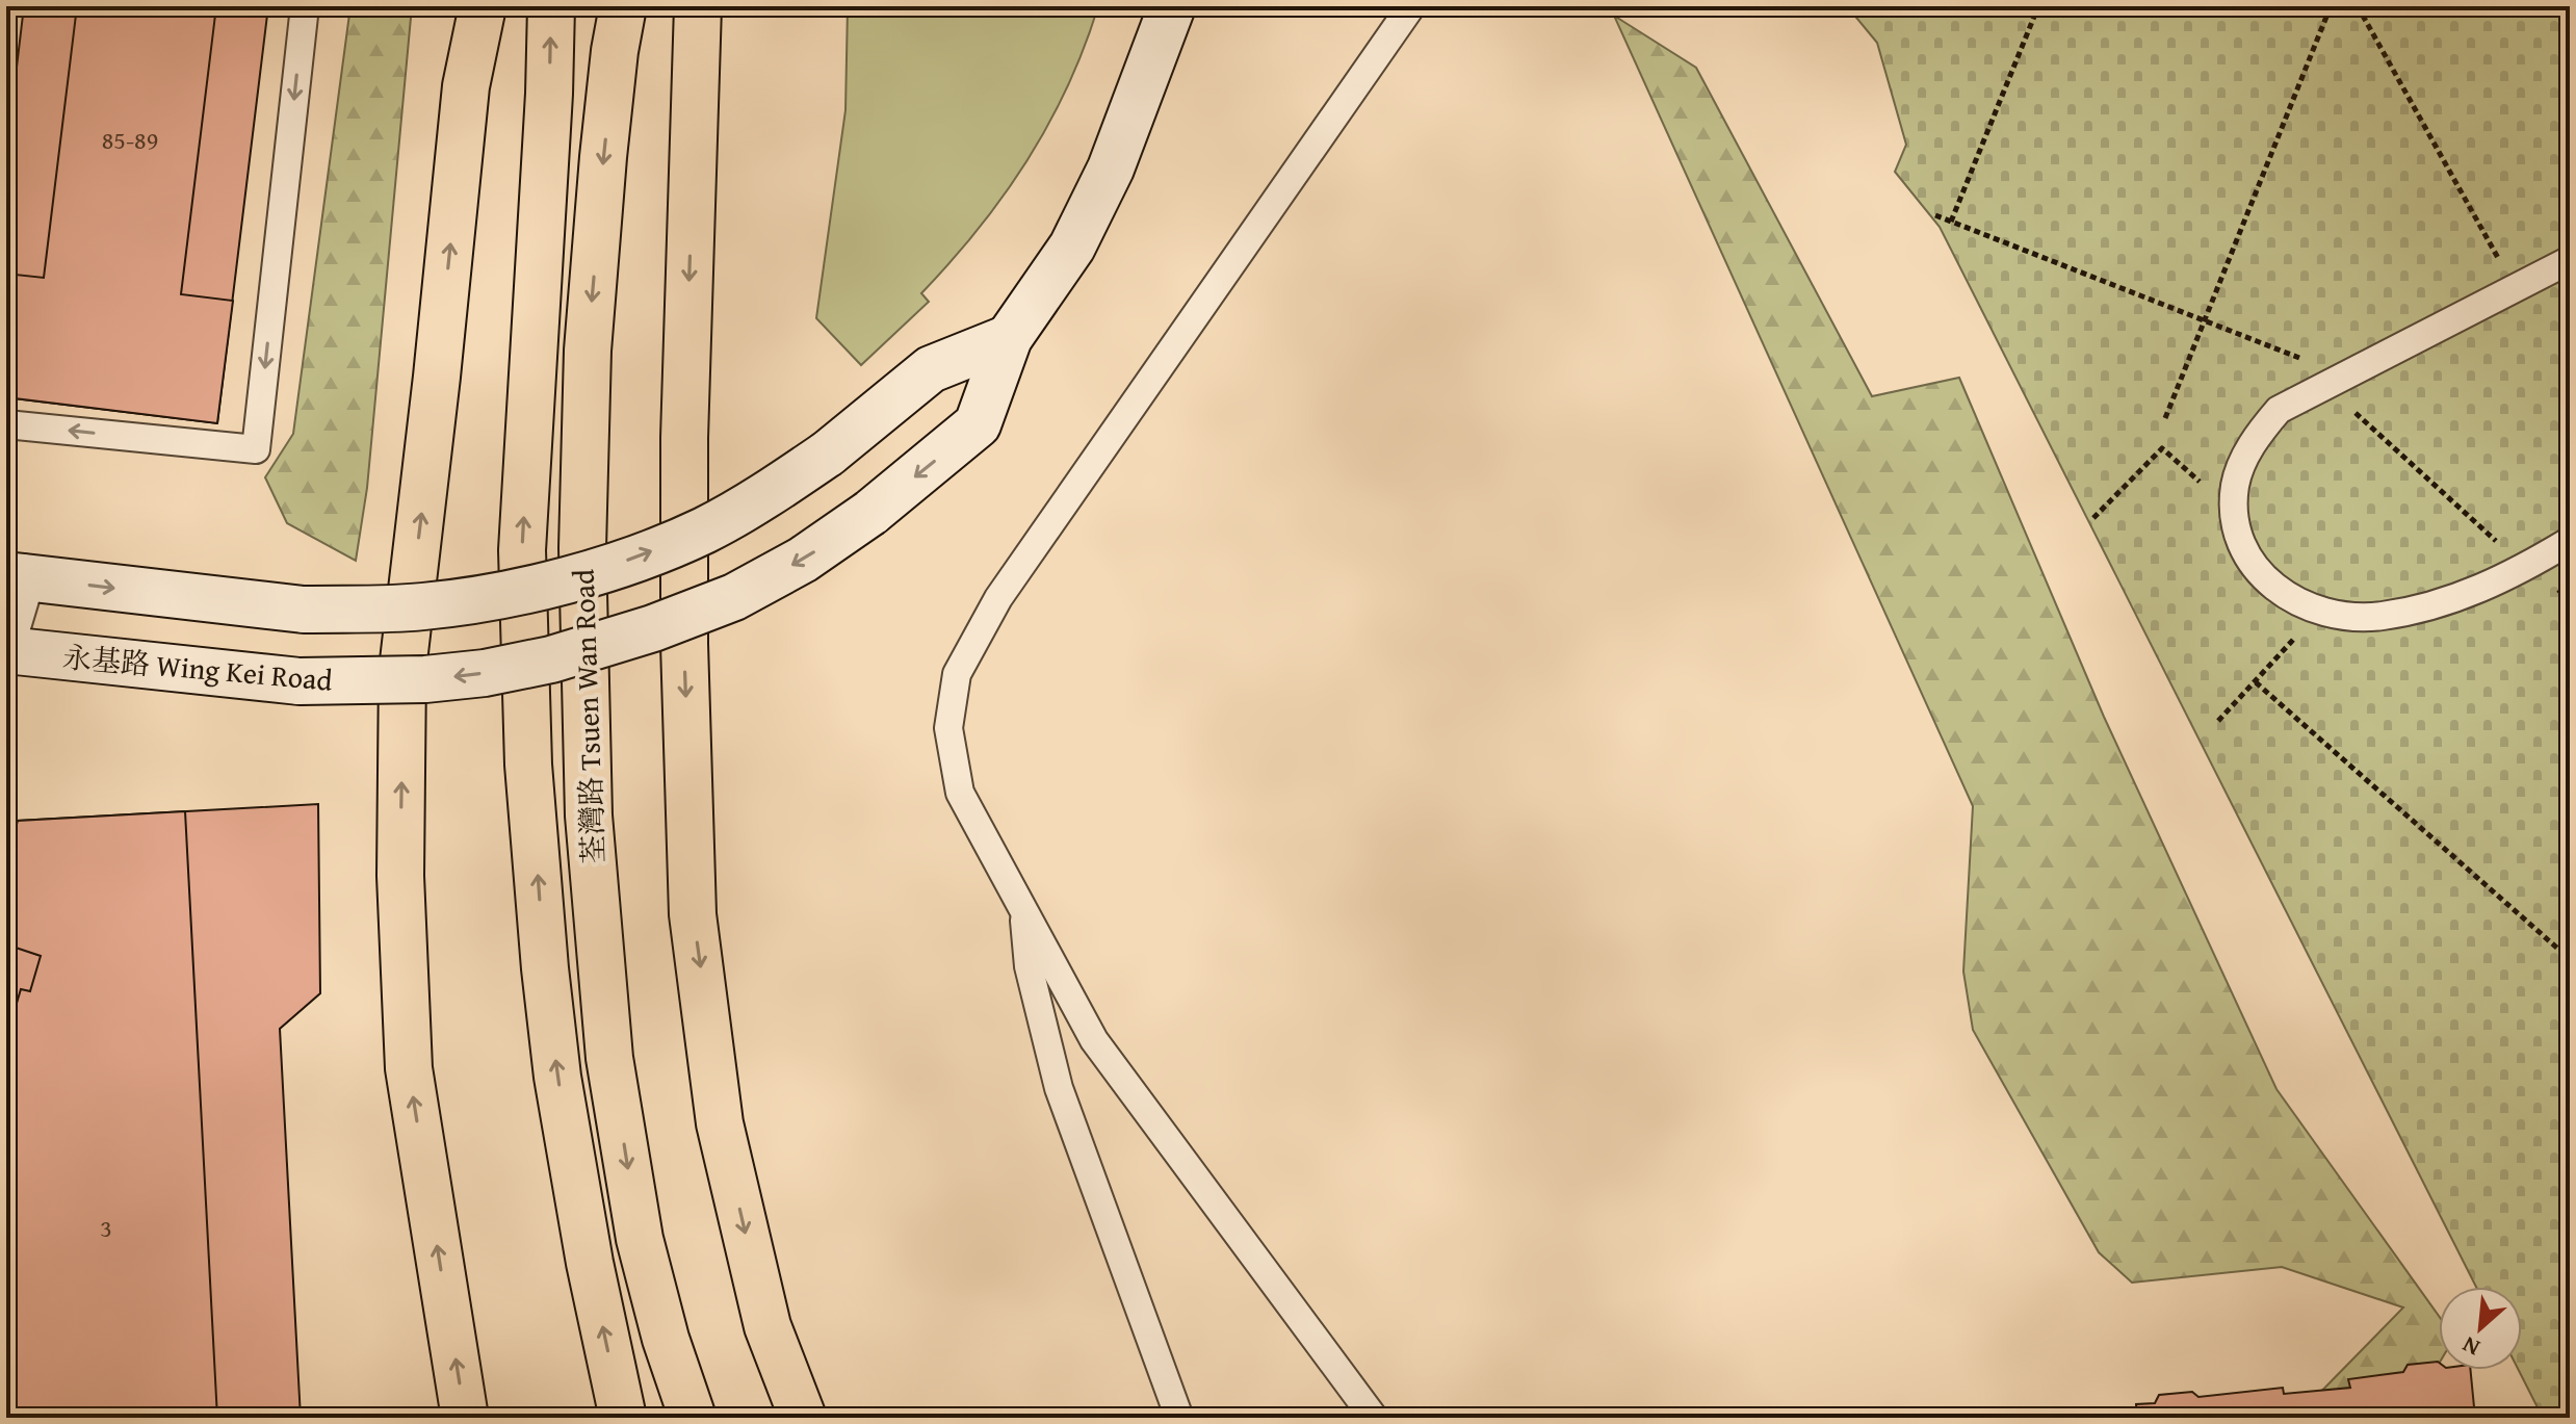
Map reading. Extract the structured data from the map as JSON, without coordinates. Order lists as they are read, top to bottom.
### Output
{
  "streets": {
    "highway": ["荃灣路 Tsuen Wan Road"],
    "street": ["永基路 Wing Kei Road"]
  },
  "house_numbers": ["85-89", "3"],
  "north": "bottom left"
}
